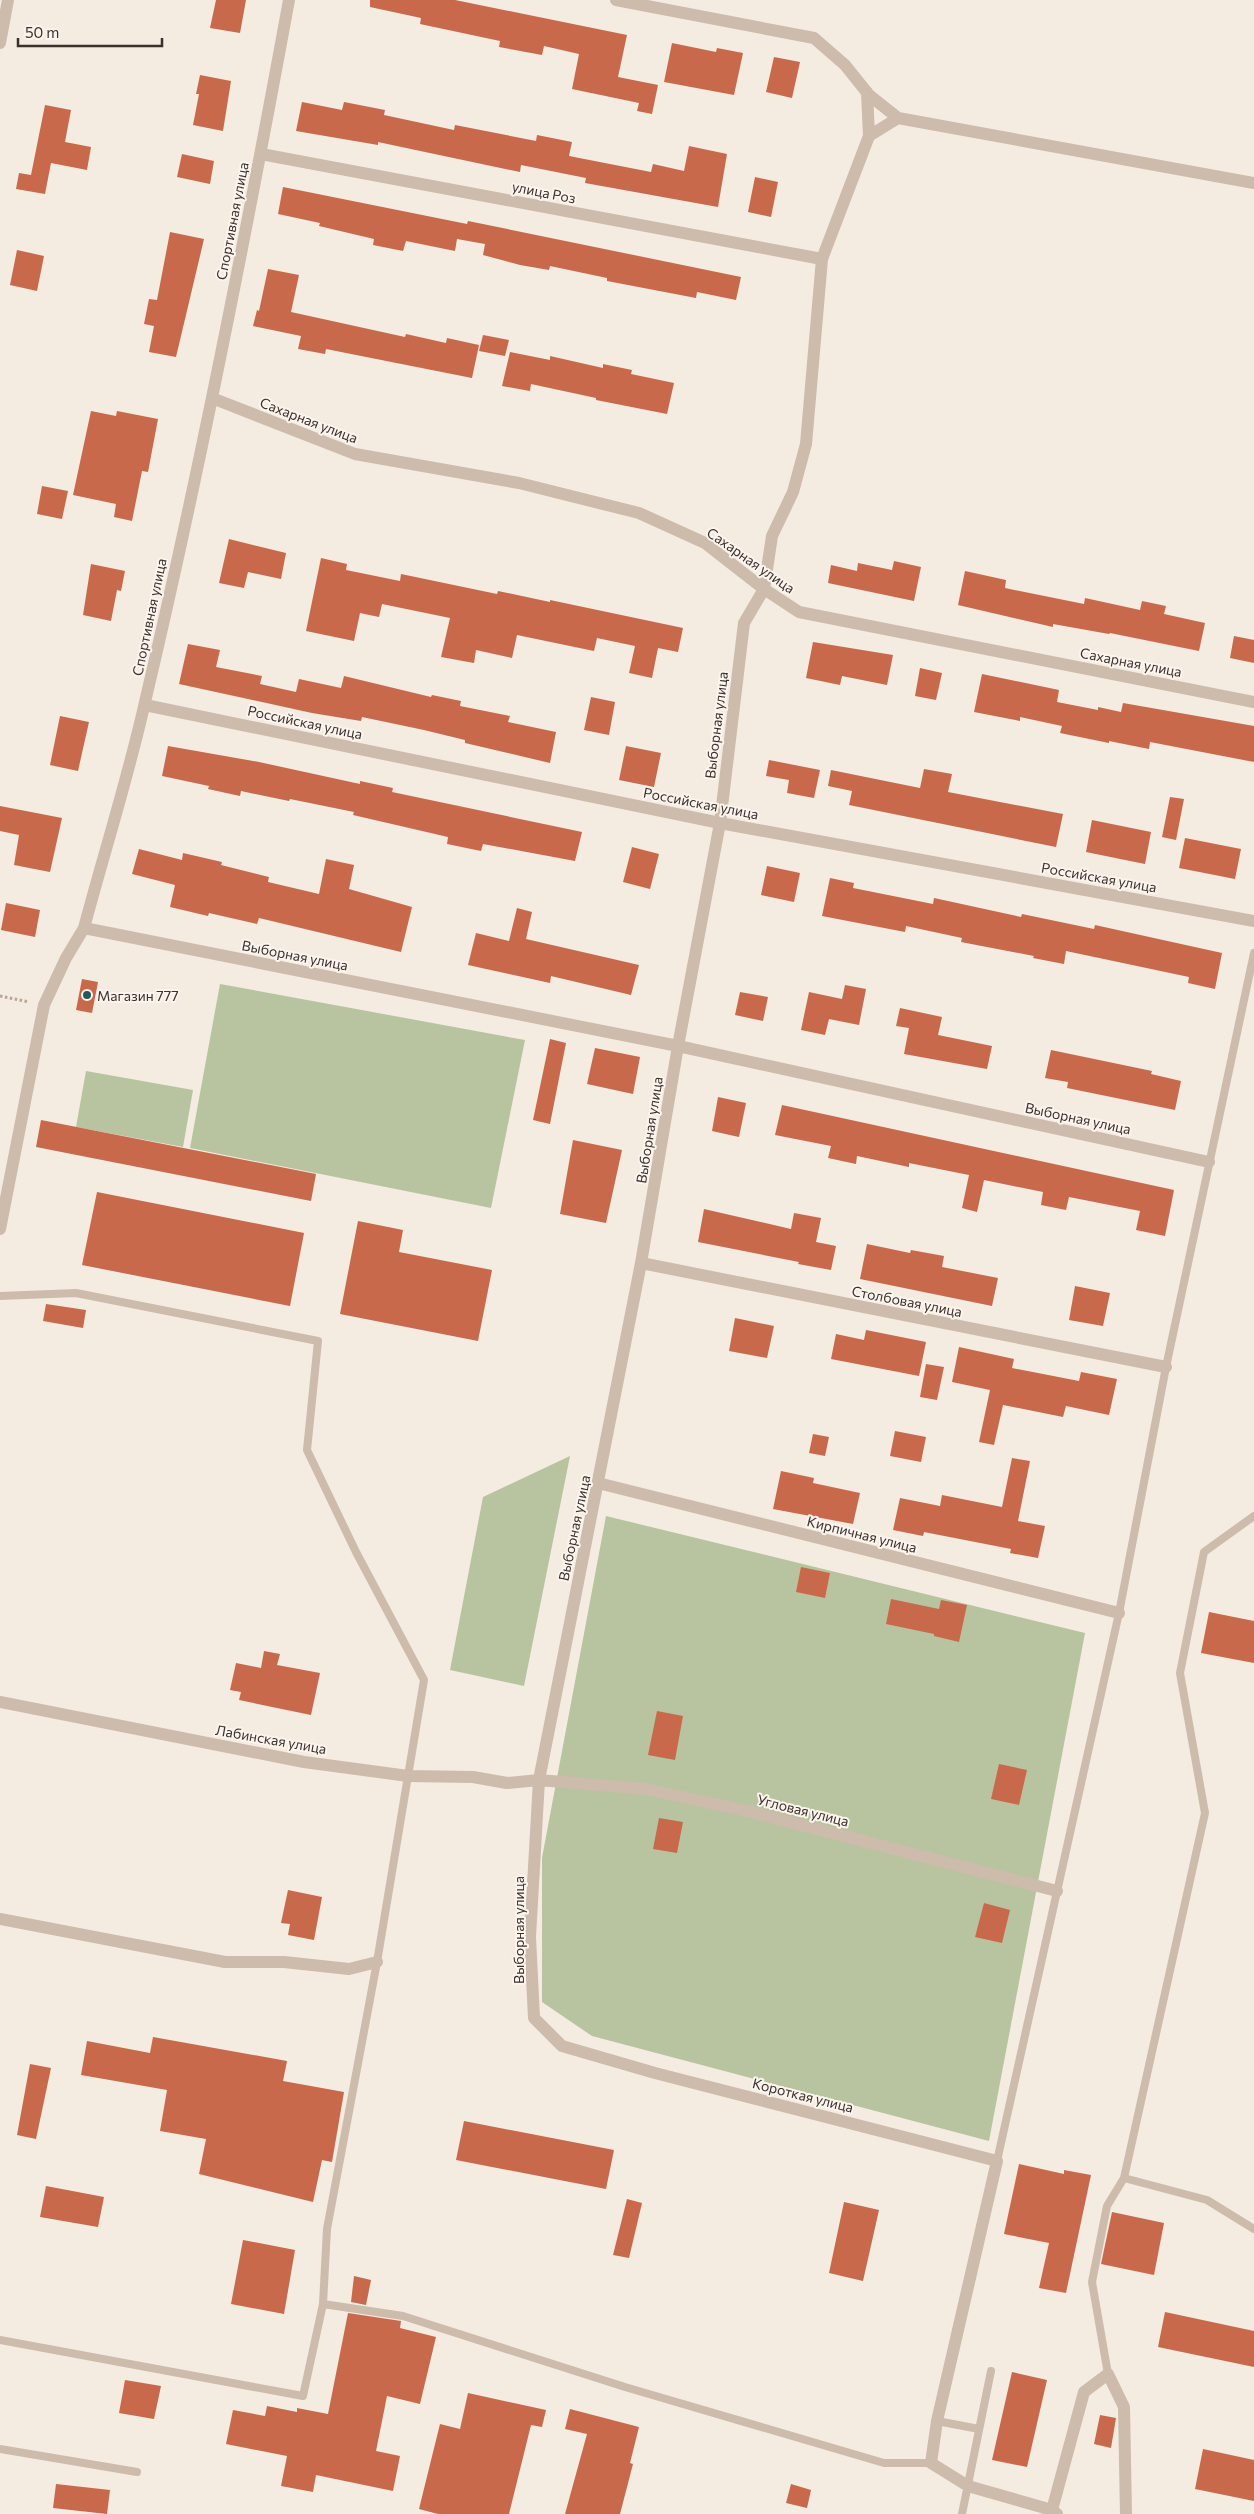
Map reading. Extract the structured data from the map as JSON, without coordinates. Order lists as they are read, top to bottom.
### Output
{
  "streets": {
    "street": [
      "улица Роз",
      "Спортивная улица",
      "Сахарная улица",
      "Российская улица",
      "Выборная улица",
      "Столбовая улица",
      "Кирпичная улица",
      "Лабинская улица",
      "Угловая улица",
      "Короткая улица"
    ]
  },
  "crossings": [
    ["улица Роз", "Спортивная улица"],
    ["Спортивная улица", "Сахарная улица"],
    ["Спортивная улица", "Российская улица"],
    ["Спортивная улица", "Выборная улица"],
    ["Сахарная улица", "Выборная улица"],
    ["Российская улица", "Выборная улица"],
    ["Выборная улица", "Столбовая улица"],
    ["Выборная улица", "Кирпичная улица"],
    ["Выборная улица", "Лабинская улица"],
    ["Выборная улица", "Угловая улица"],
    ["Выборная улица", "Короткая улица"],
    ["Лабинская улица", "Угловая улица"]
  ],
  "places": ["Магазин 777"],
  "scale_bar": "50 m"
}
